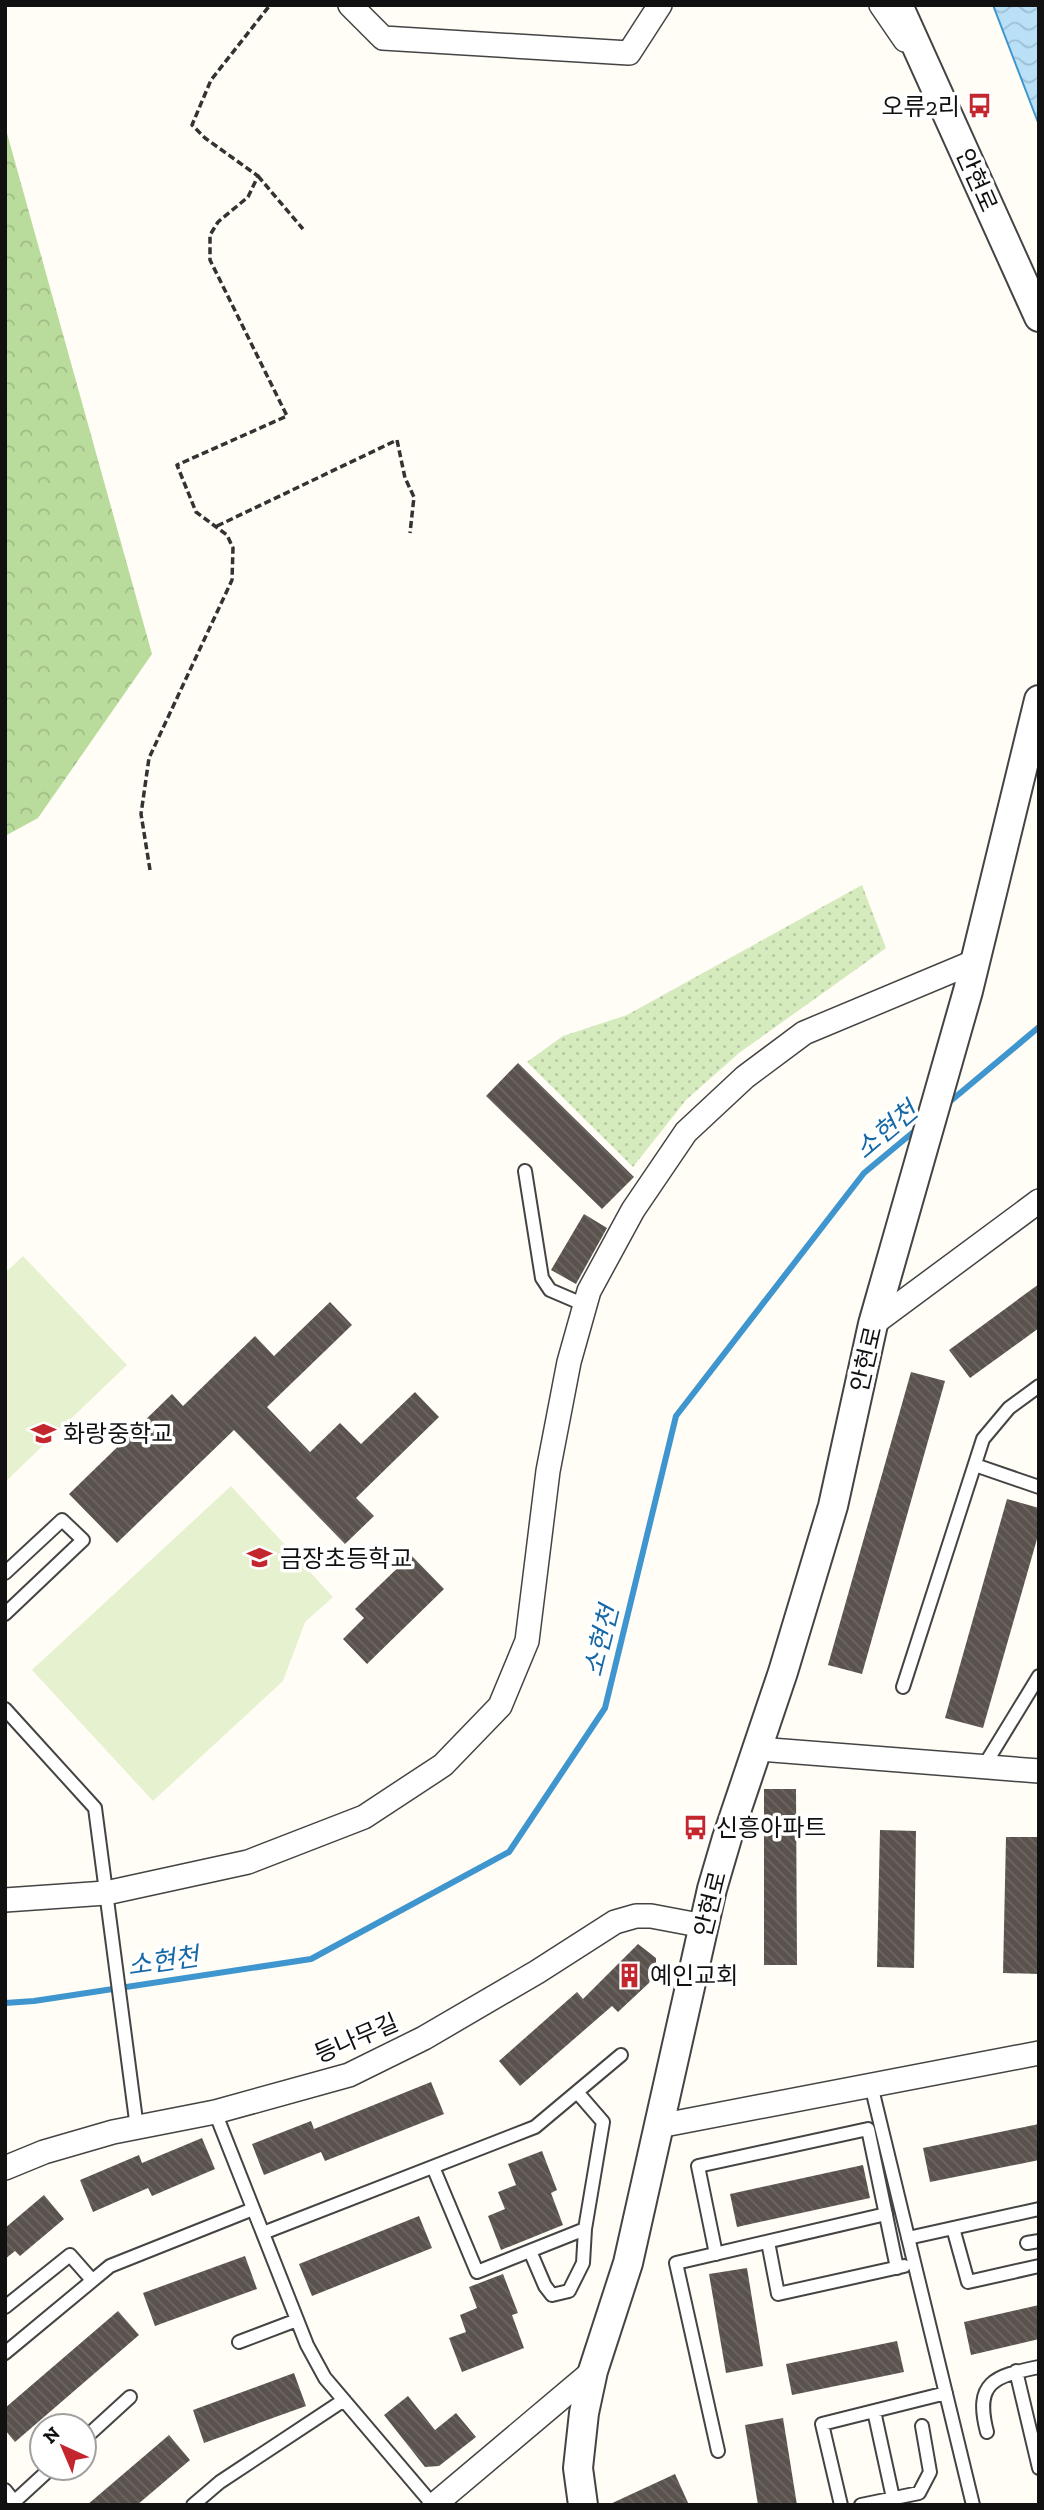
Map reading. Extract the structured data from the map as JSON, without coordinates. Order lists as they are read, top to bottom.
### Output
{
  "streets": {
    "street": ["안현로", "등나무길"]
  },
  "crossings": [
    ["안현로", "등나무길"]
  ],
  "water": ["소현천"],
  "places": {
    "bus stop": ["오류2리", "신흥아파트"],
    "school or university": ["화랑중학교", "금장초등학교"],
    "building": ["예인교회"]
  },
  "north": "top left"
}
